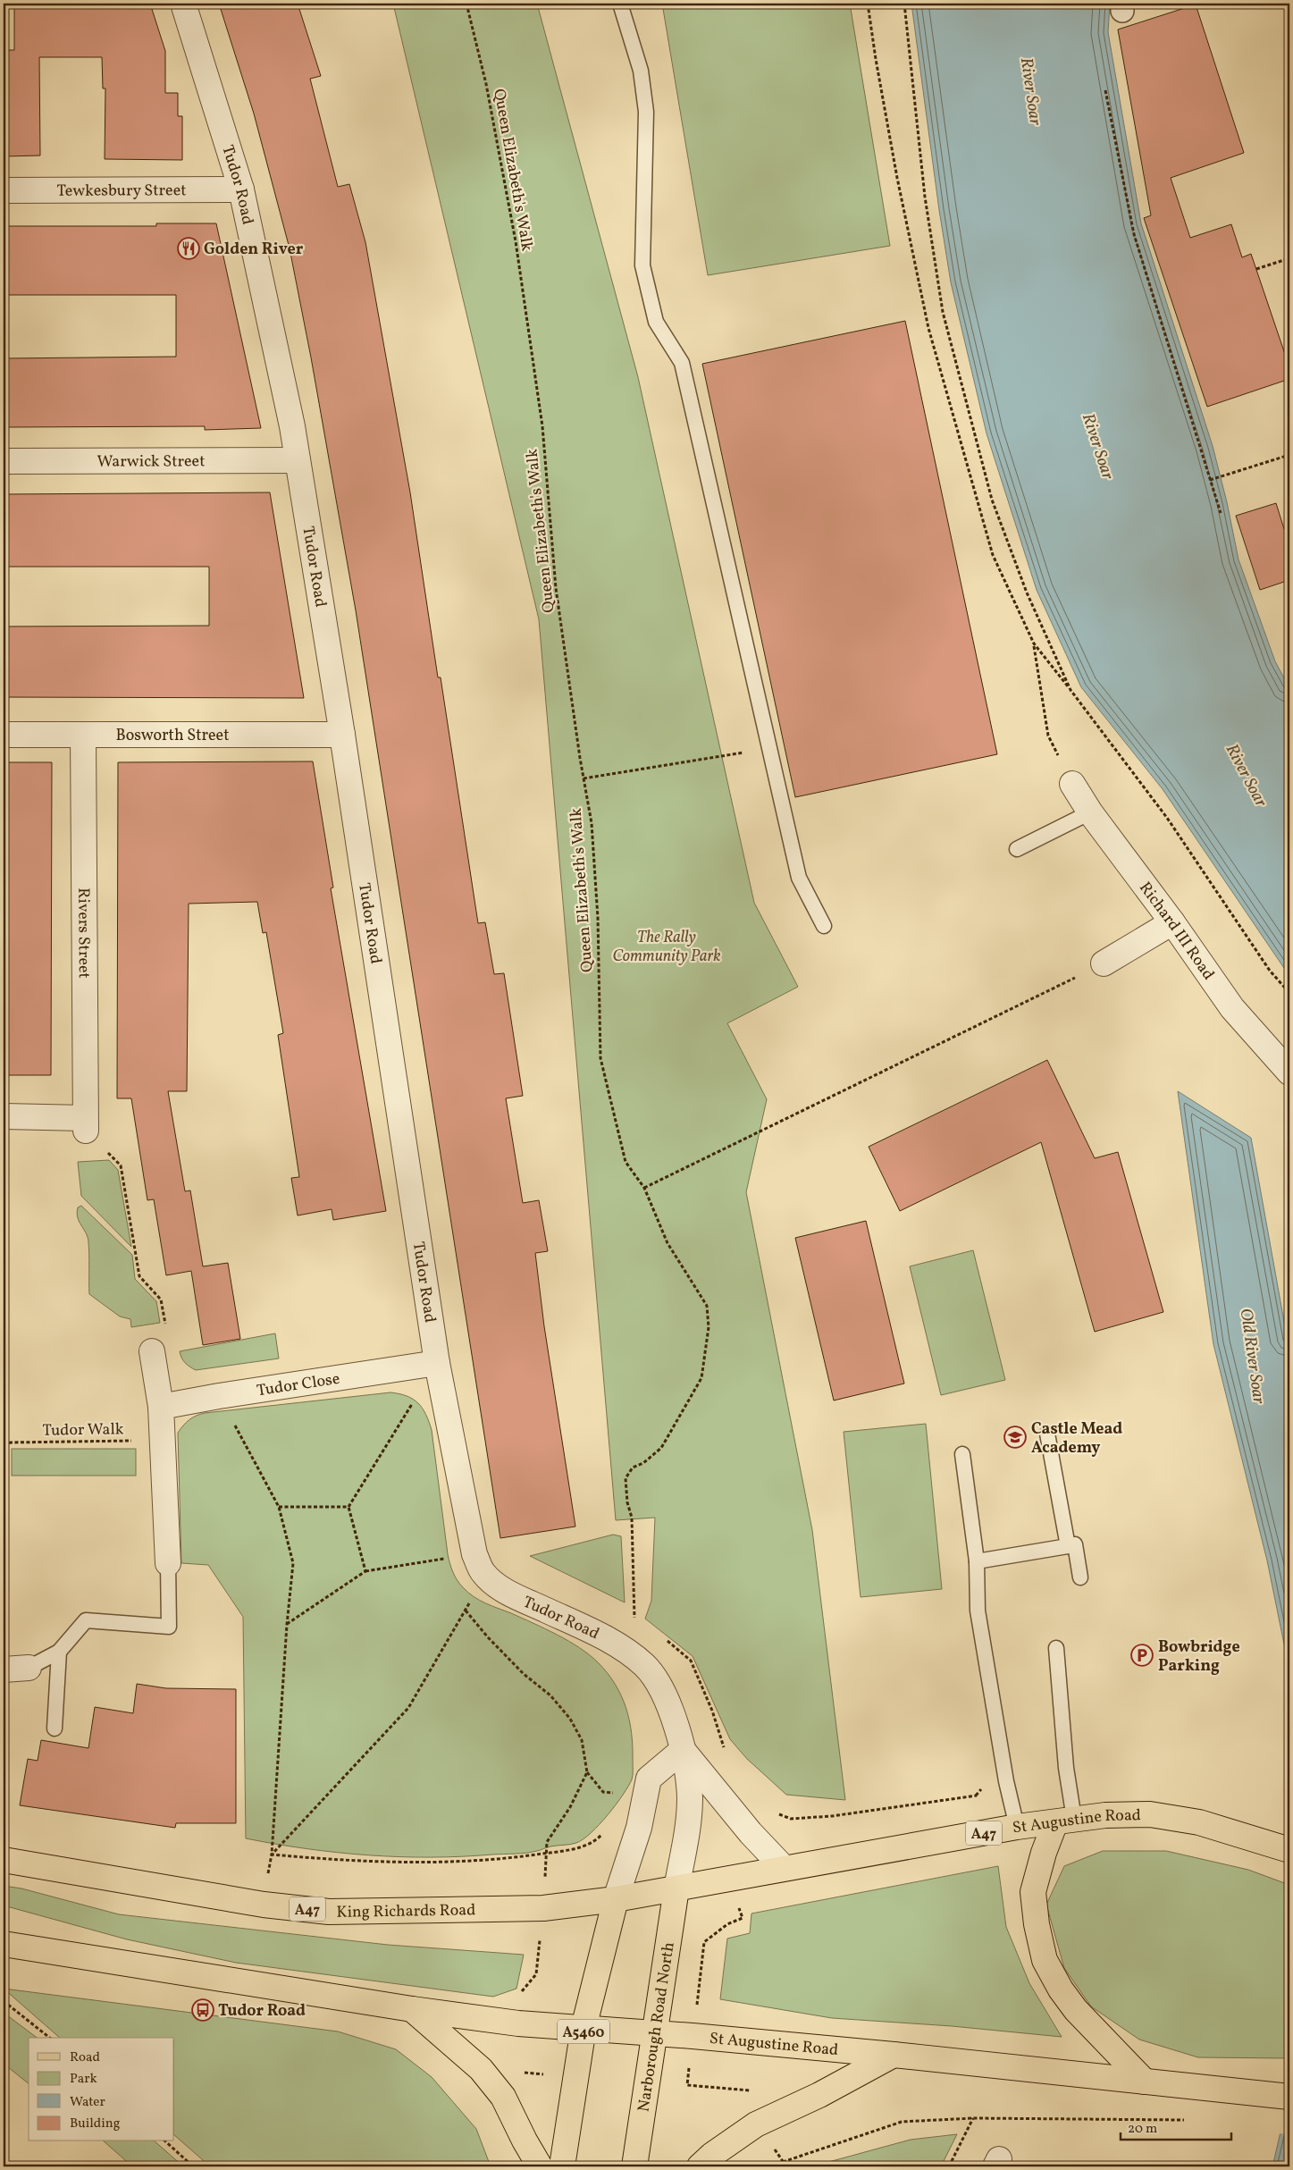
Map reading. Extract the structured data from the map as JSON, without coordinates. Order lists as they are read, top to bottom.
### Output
{
  "streets": {
    "main road": [
      "St Augustine Road",
      "A47",
      "King Richards Road",
      "Narborough Road North",
      "A5460"
    ],
    "street": [
      "Tudor Road",
      "Tewkesbury Street",
      "Warwick Street",
      "Bosworth Street",
      "Richard III Road",
      "Rivers Street",
      "Tudor Close"
    ],
    "path": ["Queen Elizabeth's Walk", "Tudor Walk"]
  },
  "crossings": [
    ["Queen Elizabeth's Walk", "Tudor Road"],
    ["Tudor Road", "Tewkesbury Street"],
    ["Tudor Road", "Warwick Street"],
    ["Tudor Road", "Bosworth Street"],
    ["Tudor Road", "Tudor Close"],
    ["Tudor Road", "St Augustine Road"],
    ["Tudor Road", "King Richards Road"],
    ["Tudor Road", "Narborough Road North"],
    ["Bosworth Street", "Rivers Street"],
    ["St Augustine Road", "King Richards Road"],
    ["St Augustine Road", "Narborough Road North"],
    ["King Richards Road", "Narborough Road North"],
    ["King Richards Road", "A5460"]
  ],
  "water": ["River Soar", "Old River Soar"],
  "parks": ["The Rally Community Park"],
  "places": {
    "restaurant": ["Golden River"],
    "school or university": ["Castle Mead Academy"],
    "parking": ["Bowbridge Parking"],
    "bus stop": ["Tudor Road"]
  },
  "legend": [
    "Road",
    "Park",
    "Water",
    "Building"
  ],
  "scale_bar": "20 m"
}
